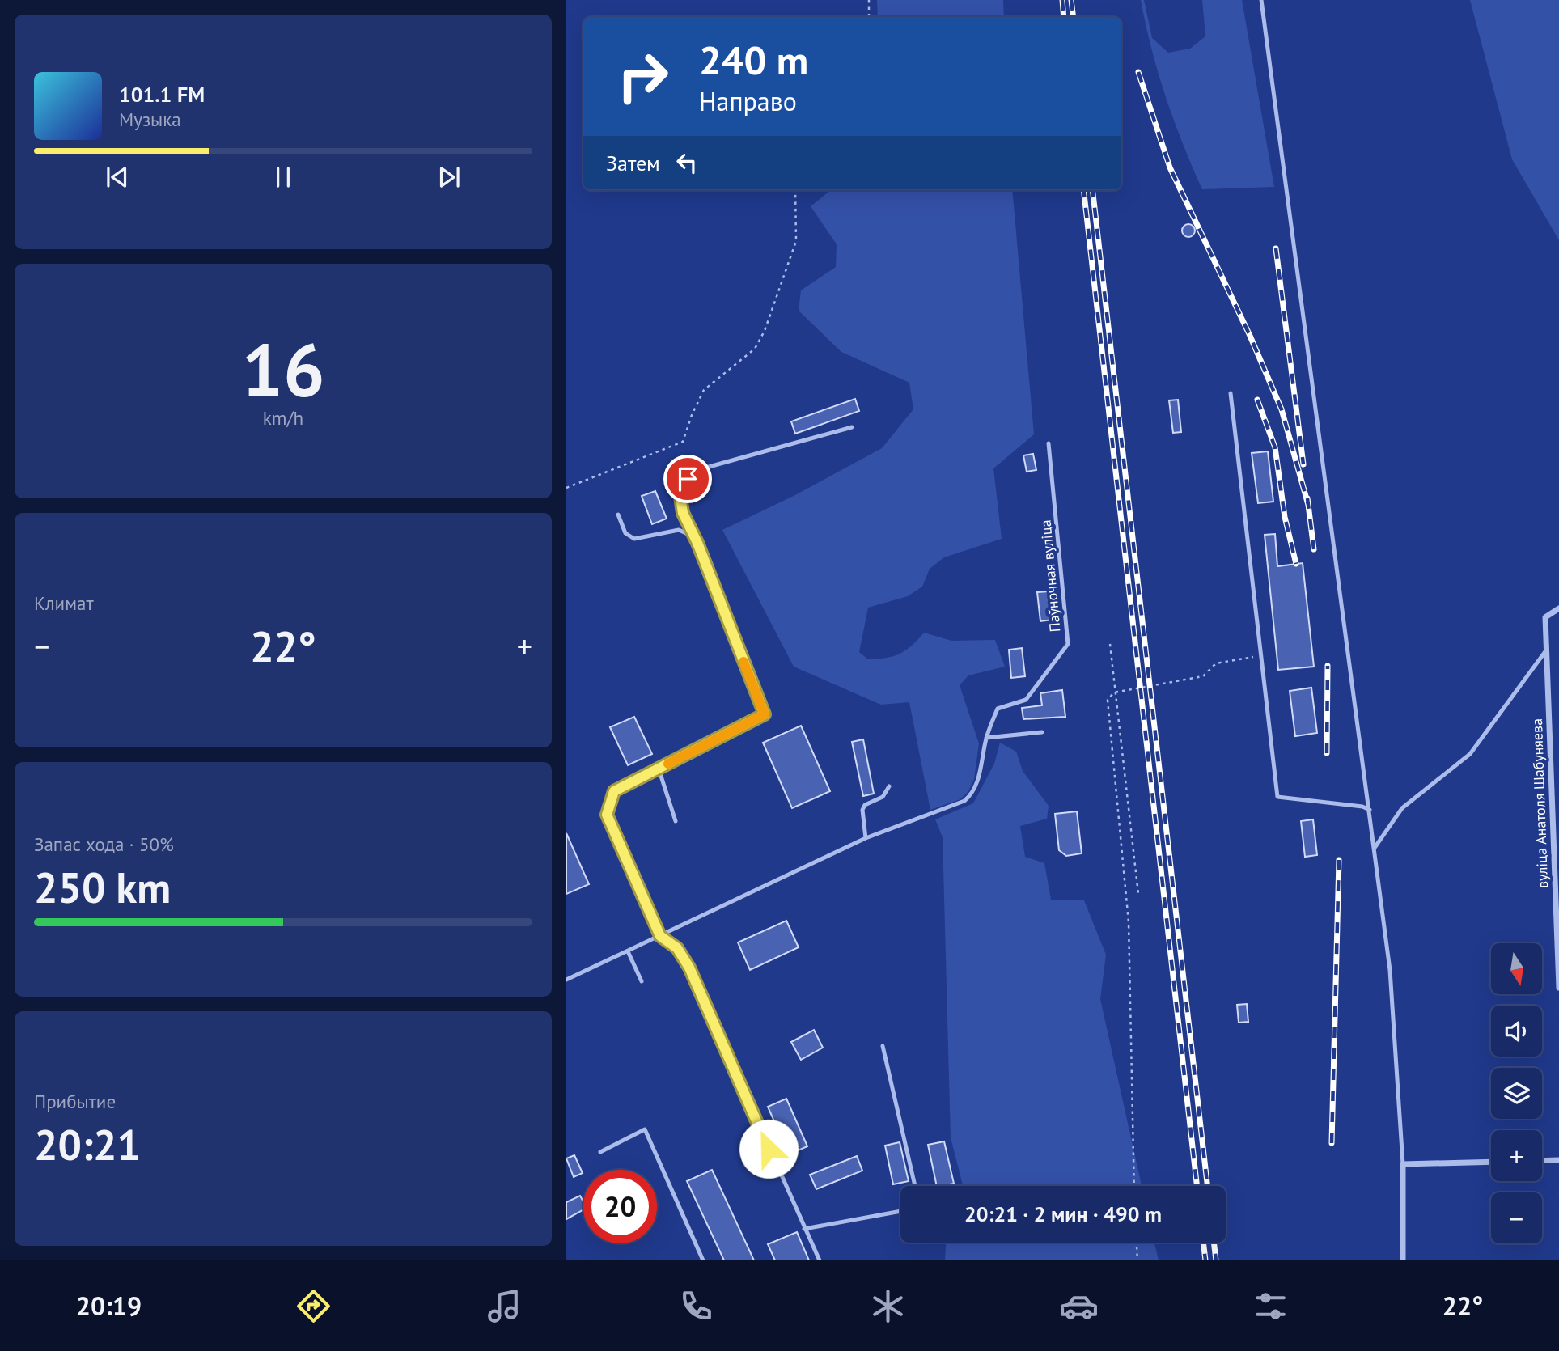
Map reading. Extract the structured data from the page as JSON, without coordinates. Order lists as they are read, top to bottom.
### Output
{
  "streets": {
    "street": ["вуліца Анатоля Шабуняева"],
    "lane": ["Паўночная вуліца"]
  },
  "north": "bottom",
  "page": {
    "turn": ["240 m", "Направо"],
    "song": ["101.1 FM", "Музыка"],
    "then": "Затем",
    "tile": [
      ["16", "km/h"],
      "Климат",
      ["Запас хода · 50%", "250 km"],
      ["Прибытие", "20:21"]
    ],
    "heat": ["−", "22°", "+"],
    "map_buttons": ["+", "−"],
    "limit": "20",
    "trip": "20:21 · 2 мин · 490 m",
    "tabs": ["20:19", "22°"]
  }
}
